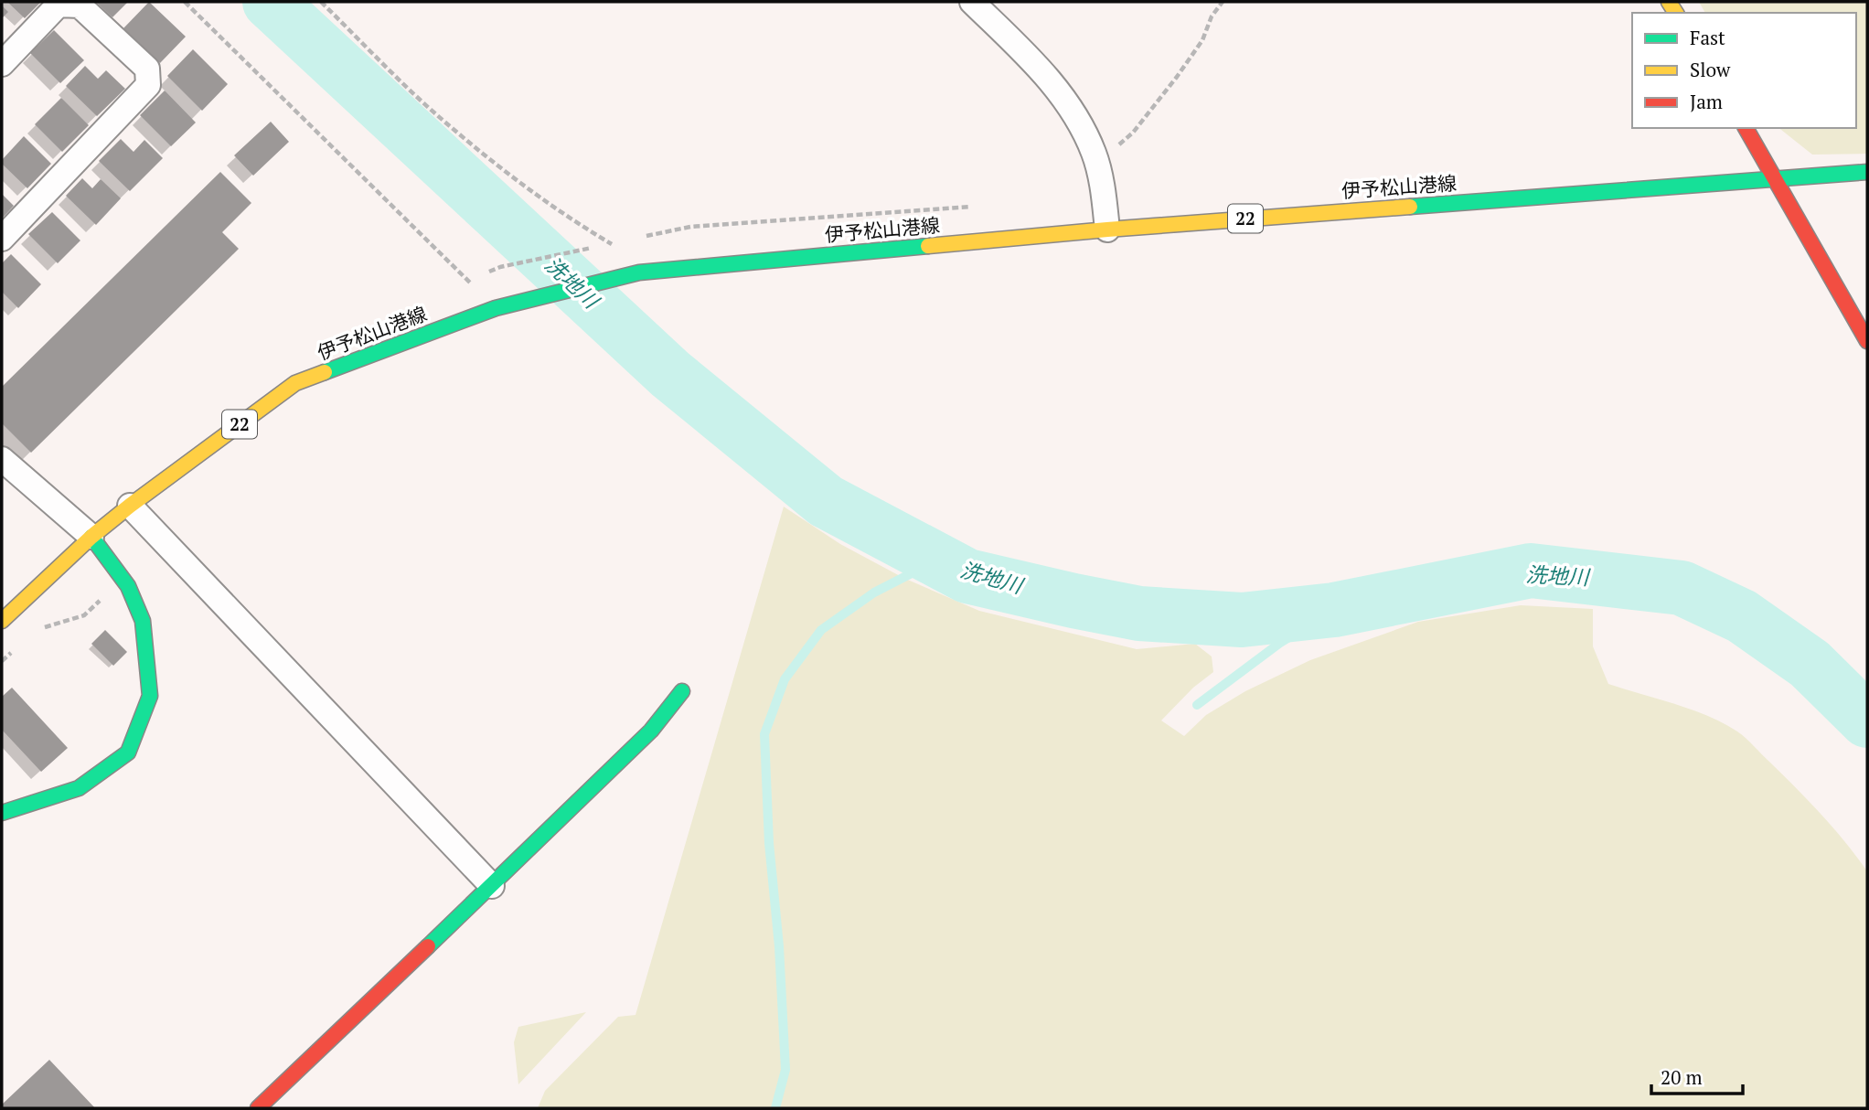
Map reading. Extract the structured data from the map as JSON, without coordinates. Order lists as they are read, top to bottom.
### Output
{
  "streets": {
    "main road": ["伊予松山港線", "22"]
  },
  "water": ["洗地川"],
  "legend": ["Fast", "Slow", "Jam"],
  "scale_bar": "20 m"
}
